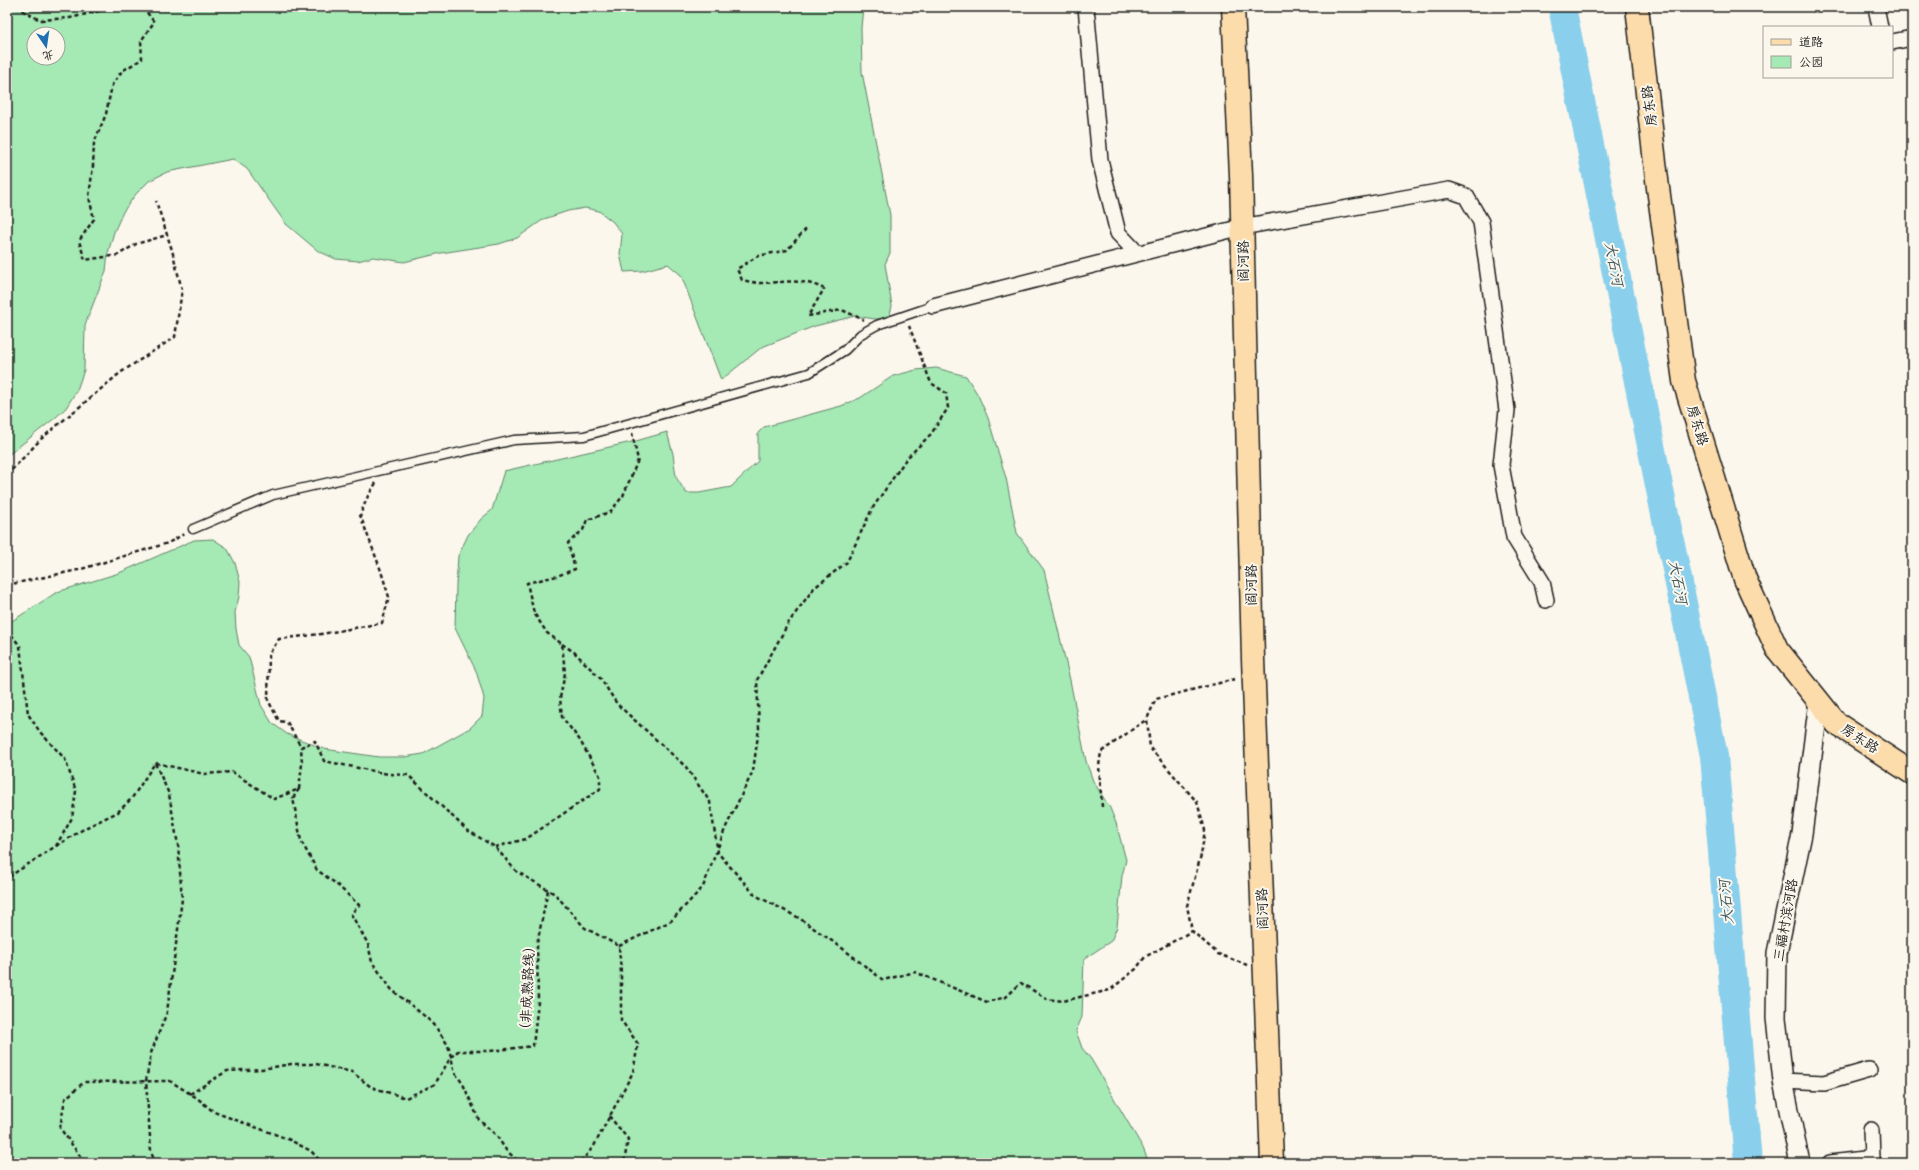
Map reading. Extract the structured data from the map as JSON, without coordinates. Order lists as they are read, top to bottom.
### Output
{
  "streets": {
    "main road": ["房东路", "阎河路"],
    "street": ["三福村滨河路"],
    "path": ["（非成熟路线）"]
  },
  "crossings": [
    ["房东路", "三福村滨河路"]
  ],
  "water": ["大石河"],
  "legend": ["道路", "公园"],
  "north": "bottom"
}
